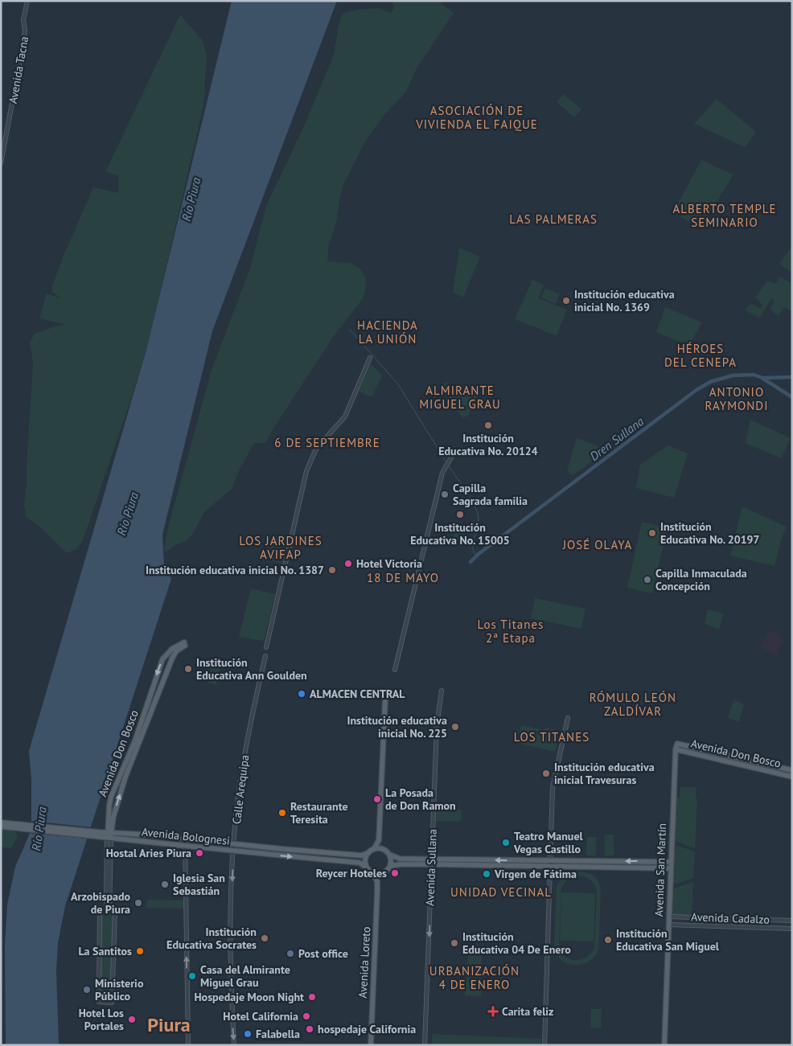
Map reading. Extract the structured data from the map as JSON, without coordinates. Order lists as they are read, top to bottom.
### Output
{
  "streets": {
    "main road": [
      "Avenida Don Bosco",
      "Avenida Bolognesi",
      "Avenida San Martín",
      "Avenida Loreto"
    ],
    "street": [
      "Avenida Tacna",
      "Calle Arequipa",
      "Avenida Sullana",
      "Avenida Cadalzo"
    ]
  },
  "crossings": [
    ["Avenida Don Bosco", "Avenida Bolognesi"],
    ["Avenida Don Bosco", "Avenida San Martín"],
    ["Calle Arequipa", "Avenida Bolognesi"],
    ["Avenida San Martín", "Avenida Cadalzo"]
  ],
  "one_way": ["Calle Arequipa", "Avenida Sullana"],
  "districts": [
    "ASOCIACIÓN DE VIVIENDA EL FAIQUE",
    "ALBERTO TEMPLE SEMINARIO",
    "LAS PALMERAS",
    "HACIENDA LA UNIÓN",
    "HÉROES DEL CENEPA",
    "ALMIRANTE MIGUEL GRAU",
    "ANTONIO RAYMONDI",
    "6 DE SEPTIEMBRE",
    "LOS JARDINES AVIFAP",
    "JOSÉ OLAYA",
    "18 DE MAYO",
    "Los Titanes 2ª Etapa",
    "RÓMULO LEÓN ZALDÍVAR",
    "LOS TITANES",
    "UNIDAD VECINAL",
    "URBANIZACIÓN 4 DE ENERO",
    "Piura"
  ],
  "water": ["Río Piura", "Dren Sullana"],
  "places": {
    "other": [
      "Institución educativa inicial No. 1369",
      "Institución Educativa No. 20124",
      "Capilla Sagrada familia",
      "Institución Educativa No. 15005",
      "Institución Educativa No. 20197",
      "Hotel Victoria",
      "Institución educativa inicial No. 1387",
      "Capilla Inmaculada Concepción",
      "Institución Educativa Ann Goulden",
      "ALMACEN CENTRAL",
      "Institución educativa inicial No. 225",
      "Institución educativa inicial Travesuras",
      "La Posada de Don Ramon",
      "Restaurante Teresita",
      "Teatro Manuel Vegas Castillo",
      "Hostal Aries Piura",
      "Reycer Hoteles",
      "Virgen de Fátima",
      "Iglesia San Sebastián",
      "Arzobispado de Piura",
      "Institución Educativa Socrates",
      "Institución Educativa San Miguel",
      "Institución Educativa 04 De Enero",
      "La Santitos",
      "Post office",
      "Casa del Almirante Miguel Grau",
      "Ministerio Público",
      "Hospedaje Moon Night",
      "Hotel California",
      "Hotel Los Portales",
      "hospedaje California",
      "Falabella"
    ],
    "health": ["Carita feliz"]
  }
}
